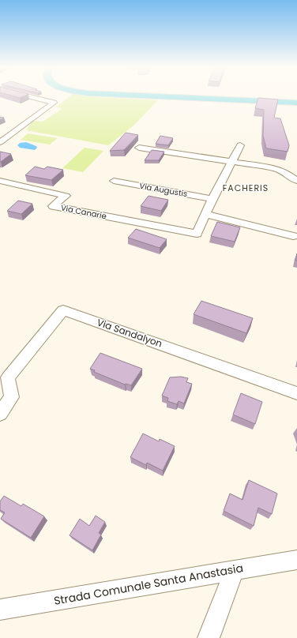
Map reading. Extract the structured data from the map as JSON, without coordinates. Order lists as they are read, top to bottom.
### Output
{
  "streets": {
    "street": [
      "Via Augustis",
      "Via Canarie",
      "Via Sandalyon",
      "Strada Comunale Santa Anastasia"
    ]
  },
  "districts": ["FACHERIS"]
}
